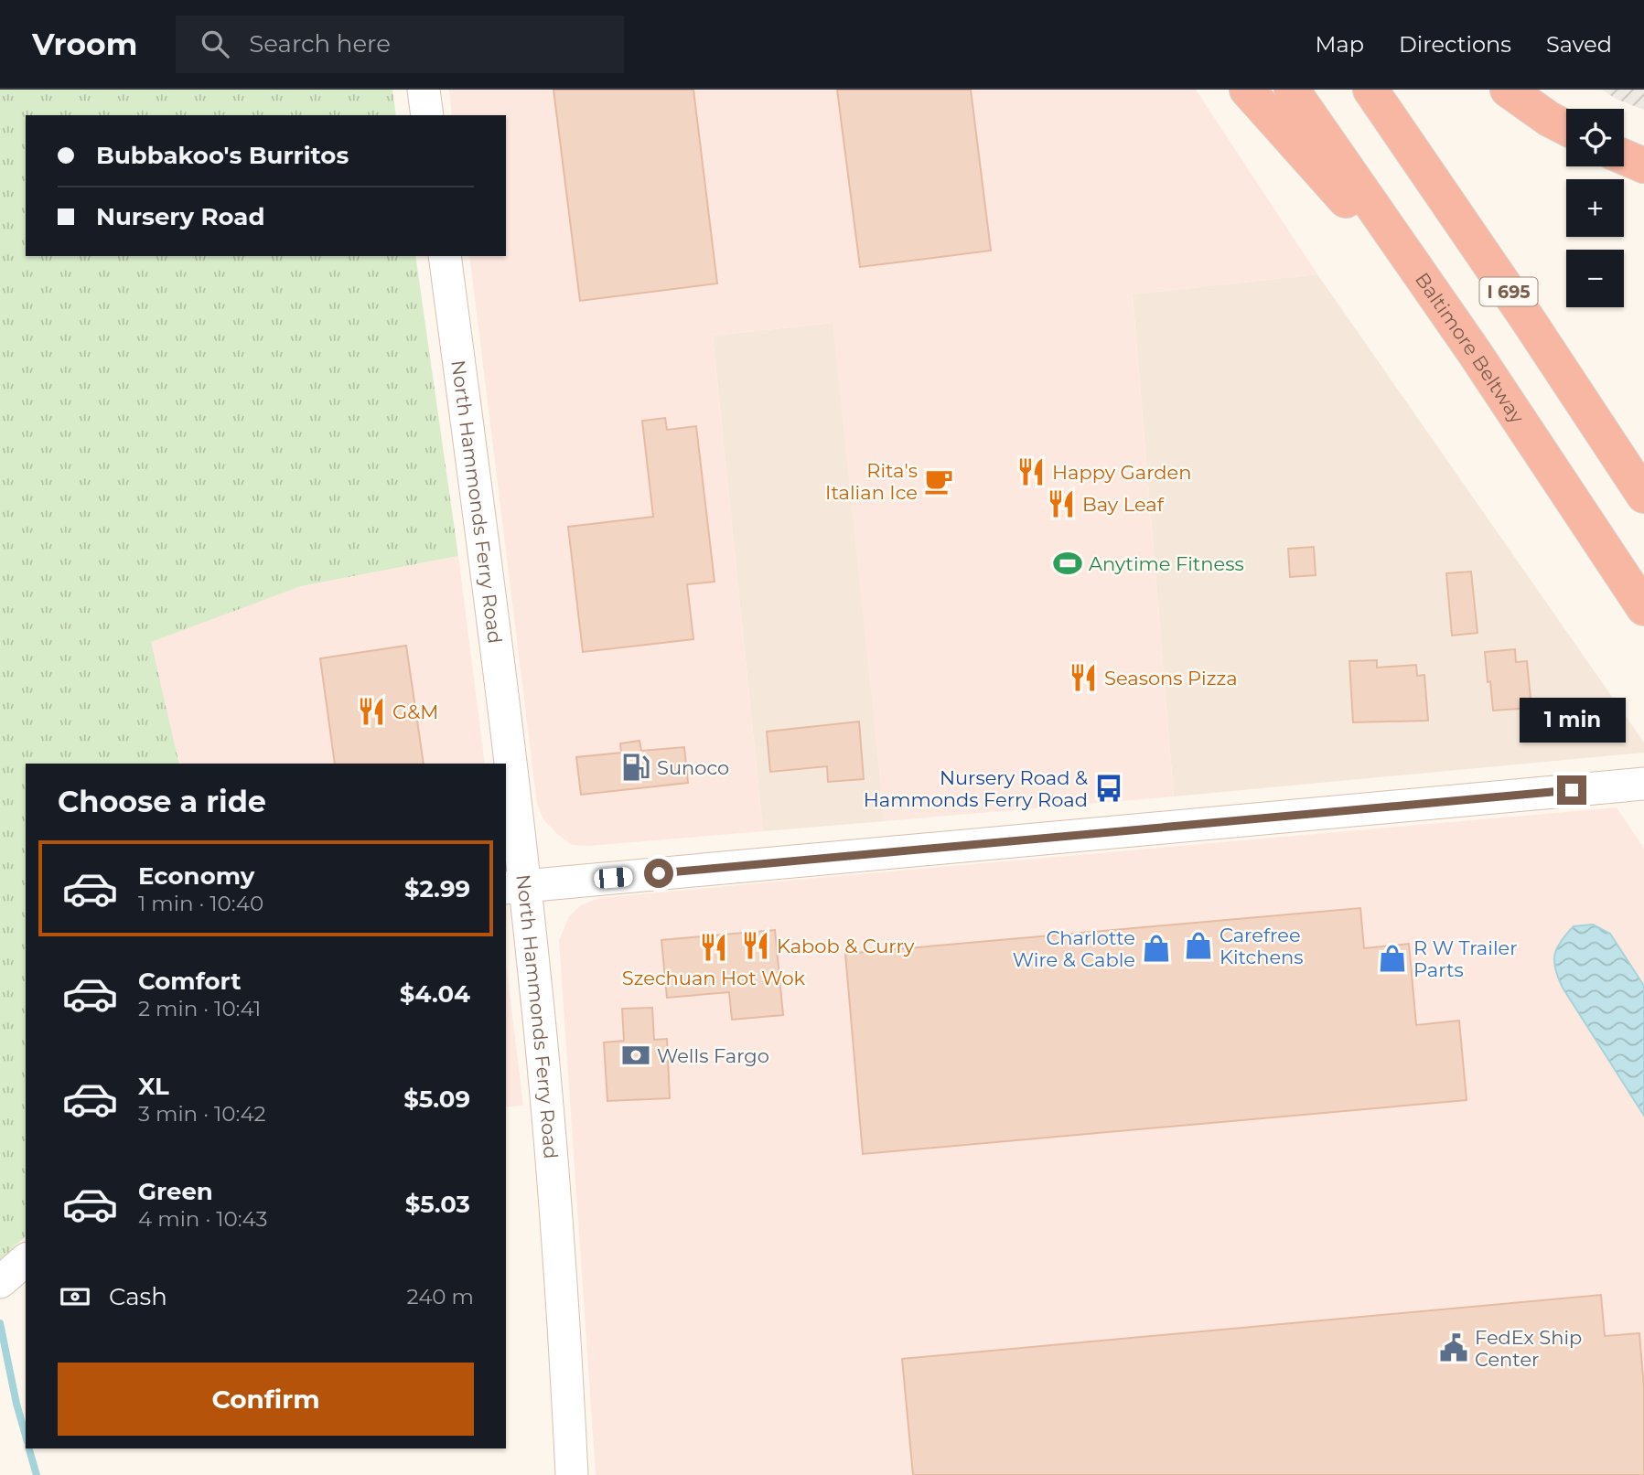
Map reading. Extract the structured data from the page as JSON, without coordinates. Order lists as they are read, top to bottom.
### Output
{
  "streets": {
    "highway": ["I 695", "Baltimore Beltway"],
    "main road": ["North Hammonds Ferry Road"]
  },
  "places": {
    "restaurant": [
      "Happy Garden",
      "Bay Leaf",
      "Seasons Pizza",
      "G&M",
      "Kabob & Curry",
      "Szechuan Hot Wok"
    ],
    "cafe": ["Rita's Italian Ice"],
    "sports": ["Anytime Fitness"],
    "fuel station": ["Sunoco"],
    "bus stop": ["Nursery Road & Hammonds Ferry Road"],
    "shop": ["Carefree Kitchens", "Charlotte Wire & Cable", "R W Trailer Parts"],
    "bank": ["Wells Fargo"],
    "public building": ["FedEx Ship Center"]
  },
  "page": {
    "header": "Vroom",
    "search": "Search here",
    "nav": ["Map", "Directions", "Saved"],
    "map_buttons": ["+", "−"],
    "banner": ["Bubbakoo's Burritos", "Nursery Road"],
    "bubble": "1 min",
    "heading": "Choose a ride",
    "list": [
      {
        "name": "Economy",
        "note": "1 min · 10:40",
        "value": "$2.99"
      },
      {
        "name": "Comfort",
        "note": "2 min · 10:41",
        "value": "$4.04"
      },
      {
        "name": "XL",
        "note": "3 min · 10:42",
        "value": "$5.09"
      },
      {
        "name": "Green",
        "note": "4 min · 10:43",
        "value": "$5.03"
      }
    ],
    "pay": ["Cash", "240 m"],
    "buttons": "Confirm"
  }
}
